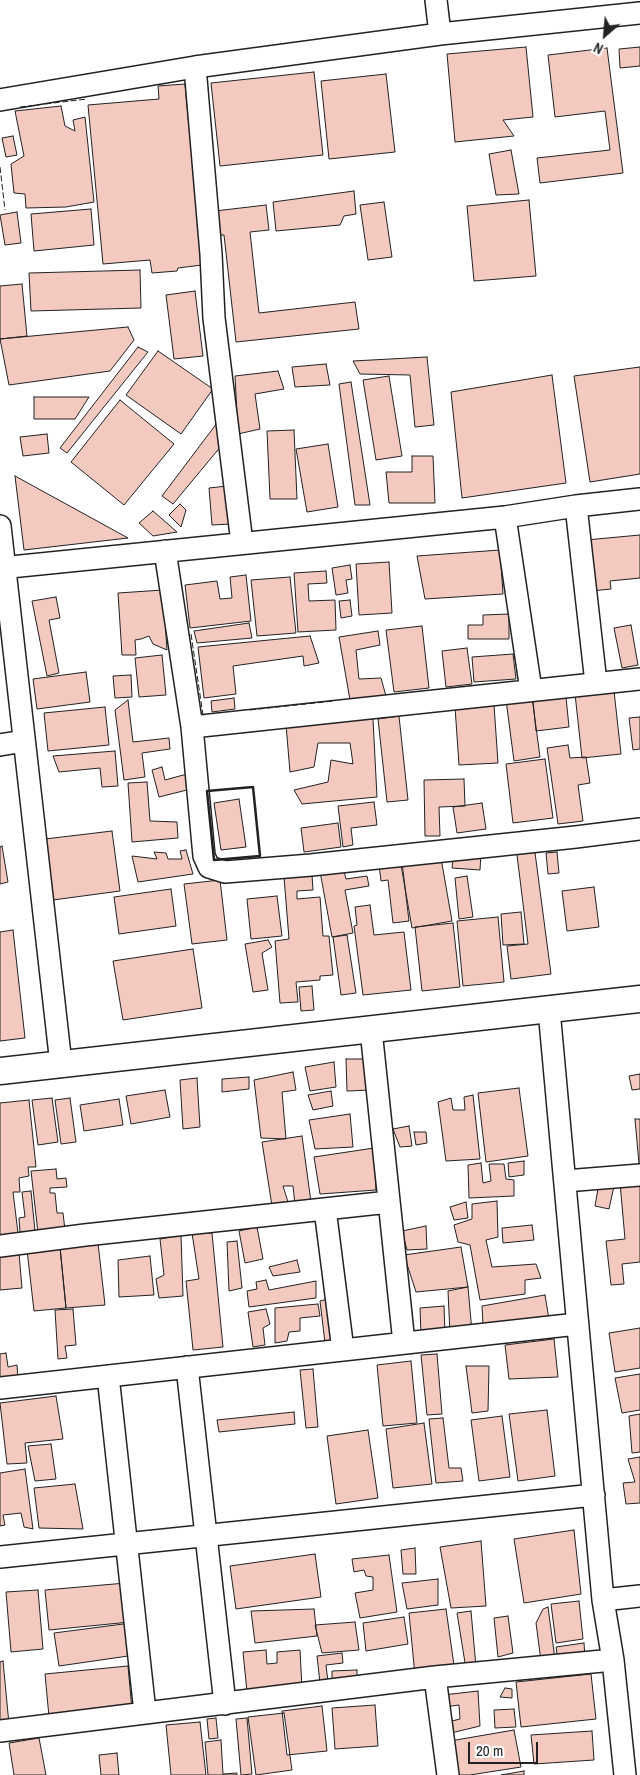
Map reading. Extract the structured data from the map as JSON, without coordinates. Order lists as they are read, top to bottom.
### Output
{
  "scale_bar": "20 m",
  "north": "bottom left"
}
